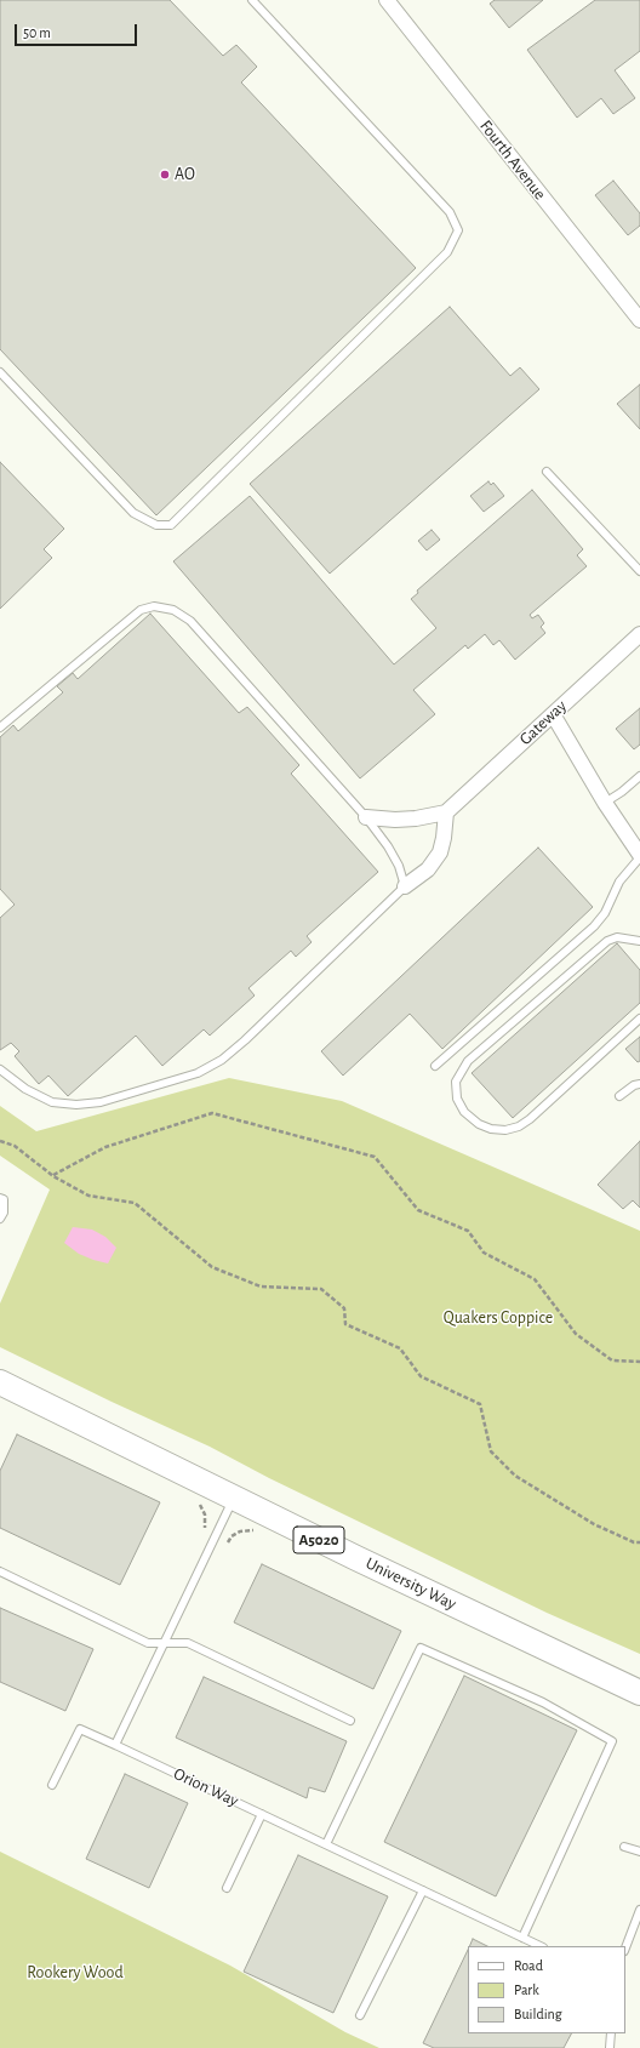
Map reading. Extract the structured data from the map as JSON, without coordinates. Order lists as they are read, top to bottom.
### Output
{
  "streets": {
    "highway": ["A5020", "University Way"],
    "street": ["Fourth Avenue", "Gateway"],
    "lane": ["Orion Way"]
  },
  "parks": ["Quakers Coppice", "Rookery Wood"],
  "places": ["AO"],
  "legend": ["Road", "Park", "Building"],
  "scale_bar": "50 m"
}
